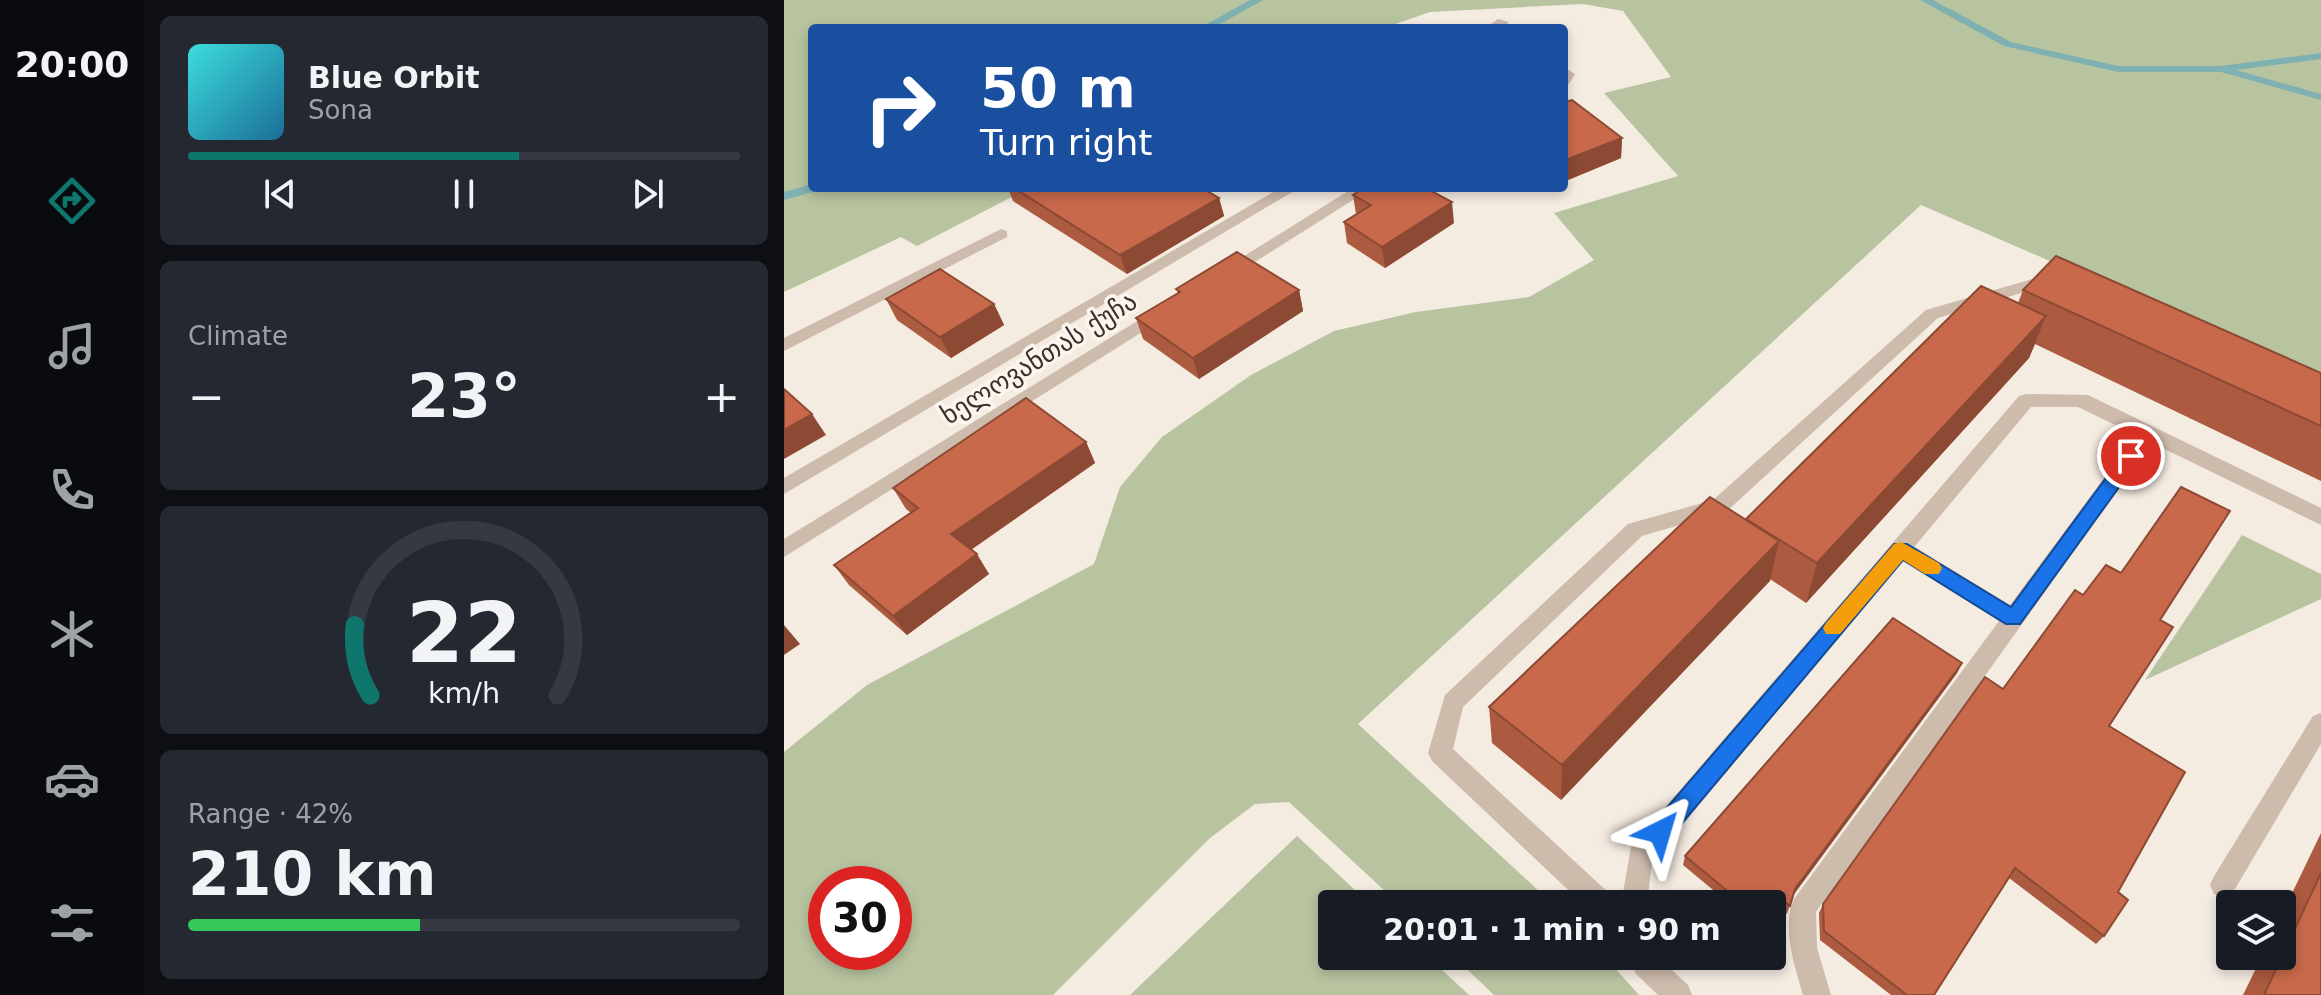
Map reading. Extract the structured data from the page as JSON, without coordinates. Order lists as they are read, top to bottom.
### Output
{
  "streets": {
    "street": ["ხელოვანთას ქუჩა"]
  },
  "page": {
    "tabs": "20:00",
    "turn": ["50 m", "Turn right"],
    "song": ["Blue Orbit", "Sona"],
    "tile": [
      "Climate",
      ["Range · 42%", "210 km"]
    ],
    "heat": ["−", "23°", "+"],
    "limit": "30",
    "trip": "20:01 · 1 min · 90 m",
    "gauge": ["22", "km/h"]
  }
}
